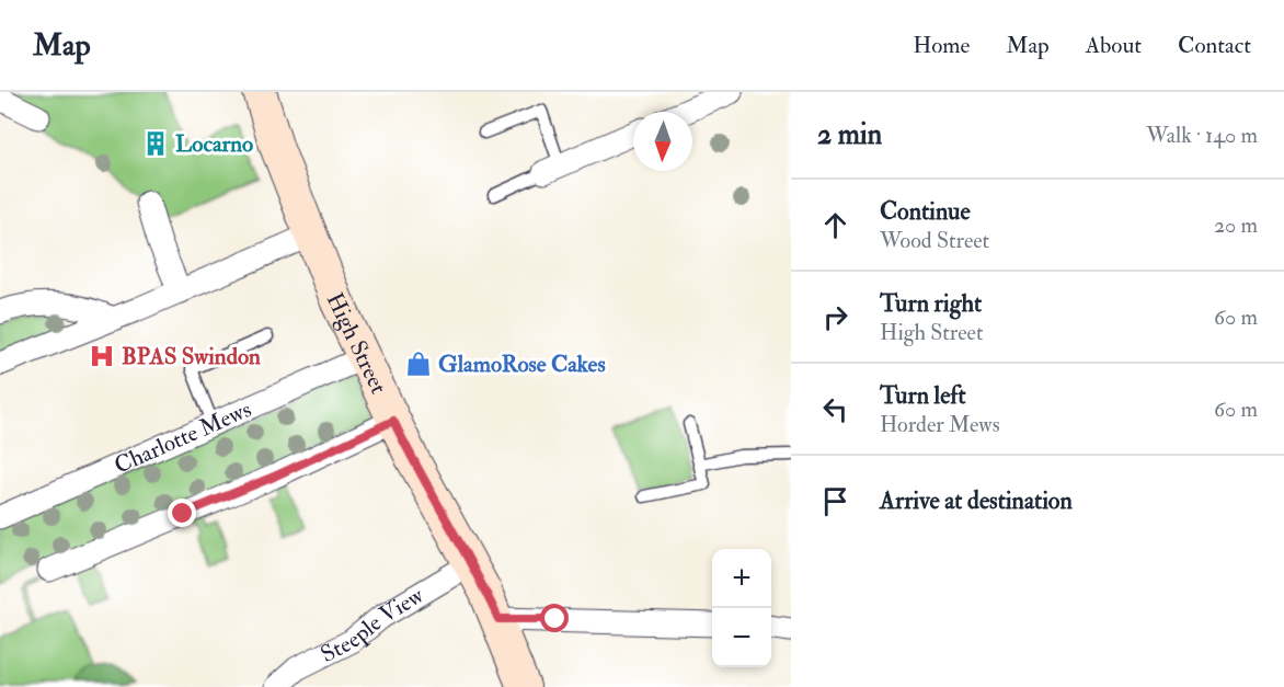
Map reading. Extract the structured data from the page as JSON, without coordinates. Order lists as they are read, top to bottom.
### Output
{
  "streets": {
    "main road": ["High Street"],
    "street": ["Charlotte Mews", "Steeple View"]
  },
  "crossings": [
    ["High Street", "Charlotte Mews"],
    ["High Street", "Steeple View"]
  ],
  "places": {
    "building": ["Locarno"],
    "hospital": ["BPAS Swindon"],
    "shop": ["GlamoRose Cakes"]
  },
  "north": "bottom",
  "page": {
    "header": "Map",
    "nav": [
      "Home",
      "Map",
      "About",
      "Contact"
    ],
    "heading": ["2 min", "Walk · 140 m"],
    "list": [
      ["Continue", "Wood Street", "20 m"],
      ["Turn right", "High Street", "60 m"],
      ["Turn left", "Horder Mews", "60 m"],
      "Arrive at destination"
    ],
    "map_buttons": ["+", "−"]
  }
}
